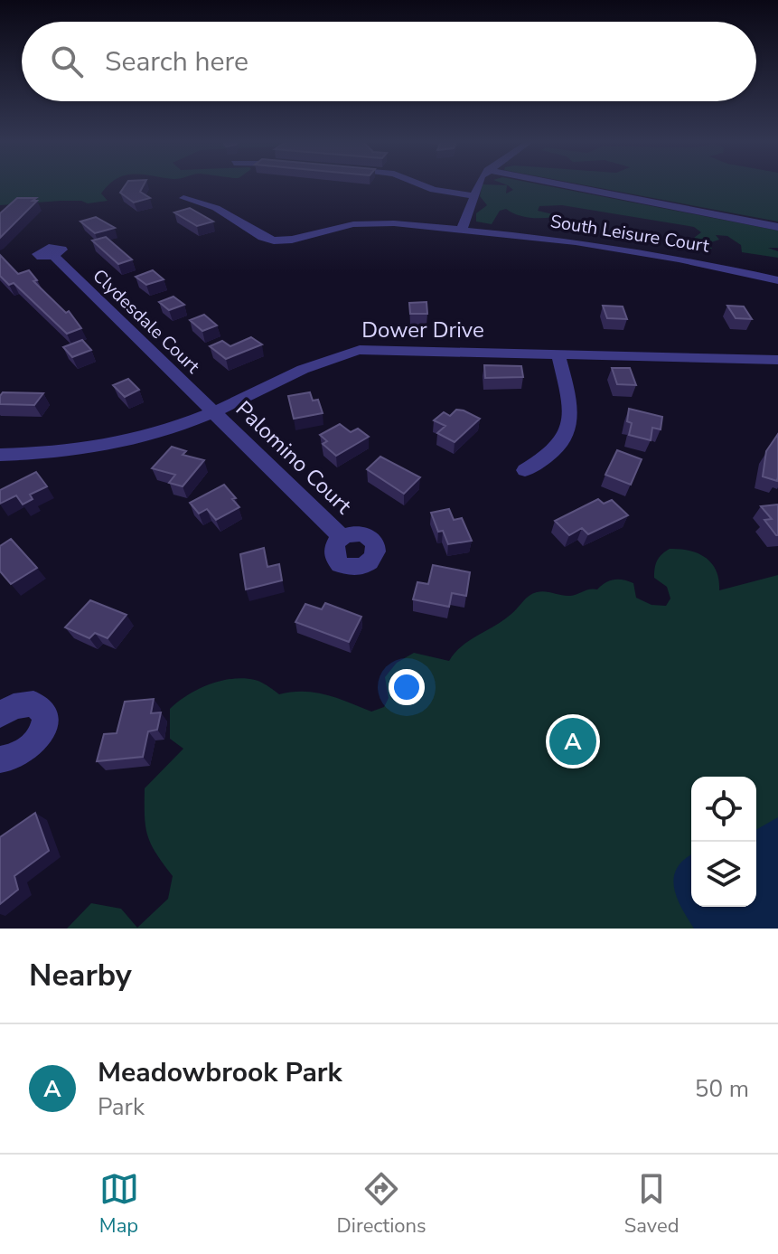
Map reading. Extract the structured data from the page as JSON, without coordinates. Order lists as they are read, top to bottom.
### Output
{
  "streets": {
    "street": [
      "South Leisure Court",
      "Clydesdale Court",
      "Dower Drive",
      "Palomino Court"
    ]
  },
  "crossings": [
    ["Clydesdale Court", "Dower Drive"],
    ["Clydesdale Court", "Palomino Court"],
    ["Dower Drive", "Palomino Court"]
  ],
  "page": {
    "search": "Search here",
    "pins": "A",
    "heading": "Nearby",
    "list": [
      {
        "mark": "A",
        "name": "Meadowbrook Park",
        "note": "Park",
        "value": "50 m"
      }
    ],
    "nav": ["Map", "Directions", "Saved"]
  }
}
